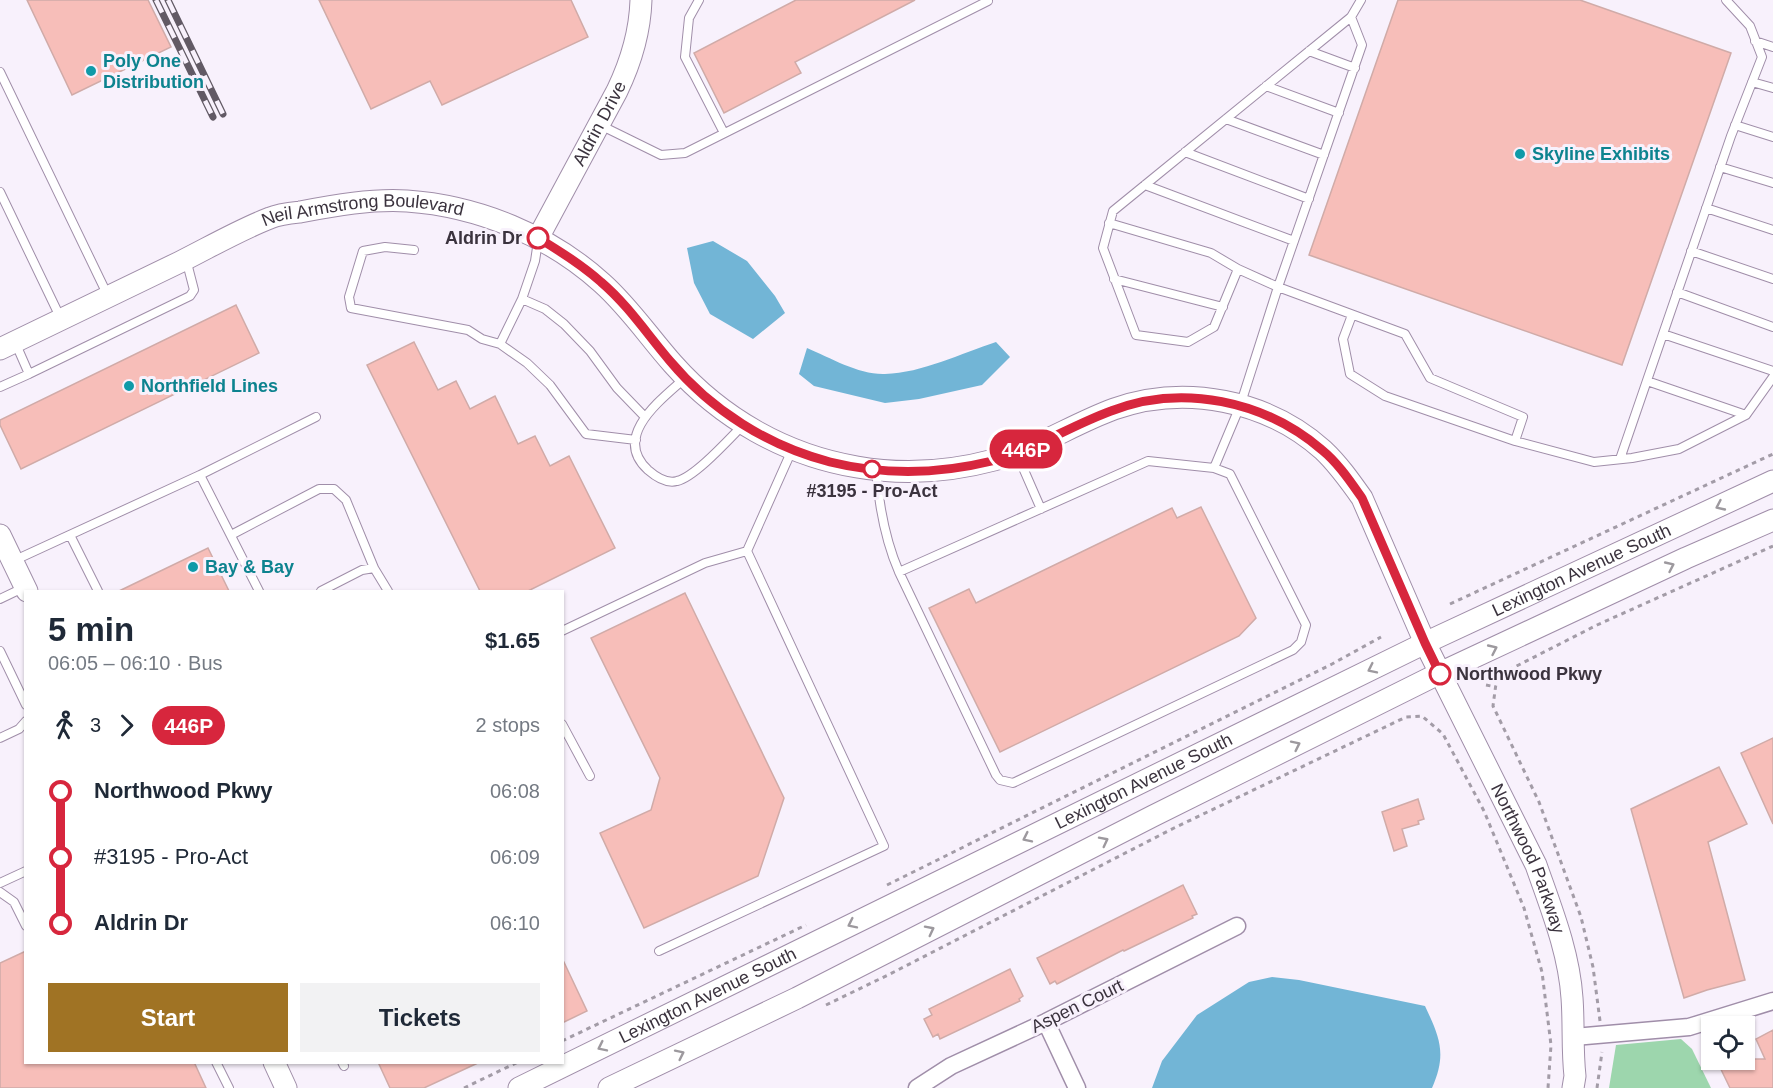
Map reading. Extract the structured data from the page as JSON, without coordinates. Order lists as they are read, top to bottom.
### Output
{
  "streets": {
    "street": [
      "Aldrin Drive",
      "Neil Armstrong Boulevard",
      "Lexington Avenue South",
      "Northwood Parkway",
      "Aspen Court"
    ]
  },
  "crossings": [
    ["Aldrin Drive", "Neil Armstrong Boulevard"],
    ["Neil Armstrong Boulevard", "Lexington Avenue South"],
    ["Neil Armstrong Boulevard", "Northwood Parkway"],
    ["Lexington Avenue South", "Northwood Parkway"]
  ],
  "places": [
    "Poly One Distribution",
    "Skyline Exhibits",
    "Aldrin Dr",
    "Northfield Lines",
    "#3195 - Pro-Act",
    "Bay & Bay",
    "Northwood Pkwy"
  ],
  "lines": ["bus line 446P"],
  "page": {
    "on_map": "446P",
    "heading": ["5 min", "06:05 – 06:10 · Bus", "$1.65"],
    "legs": ["3", "446P", "2 stops"],
    "list": [
      {
        "name": "Northwood Pkwy",
        "value": "06:08"
      },
      {
        "name": "#3195 - Pro-Act",
        "value": "06:09"
      },
      {
        "name": "Aldrin Dr",
        "value": "06:10"
      }
    ],
    "buttons": ["Start", "Tickets"]
  }
}
